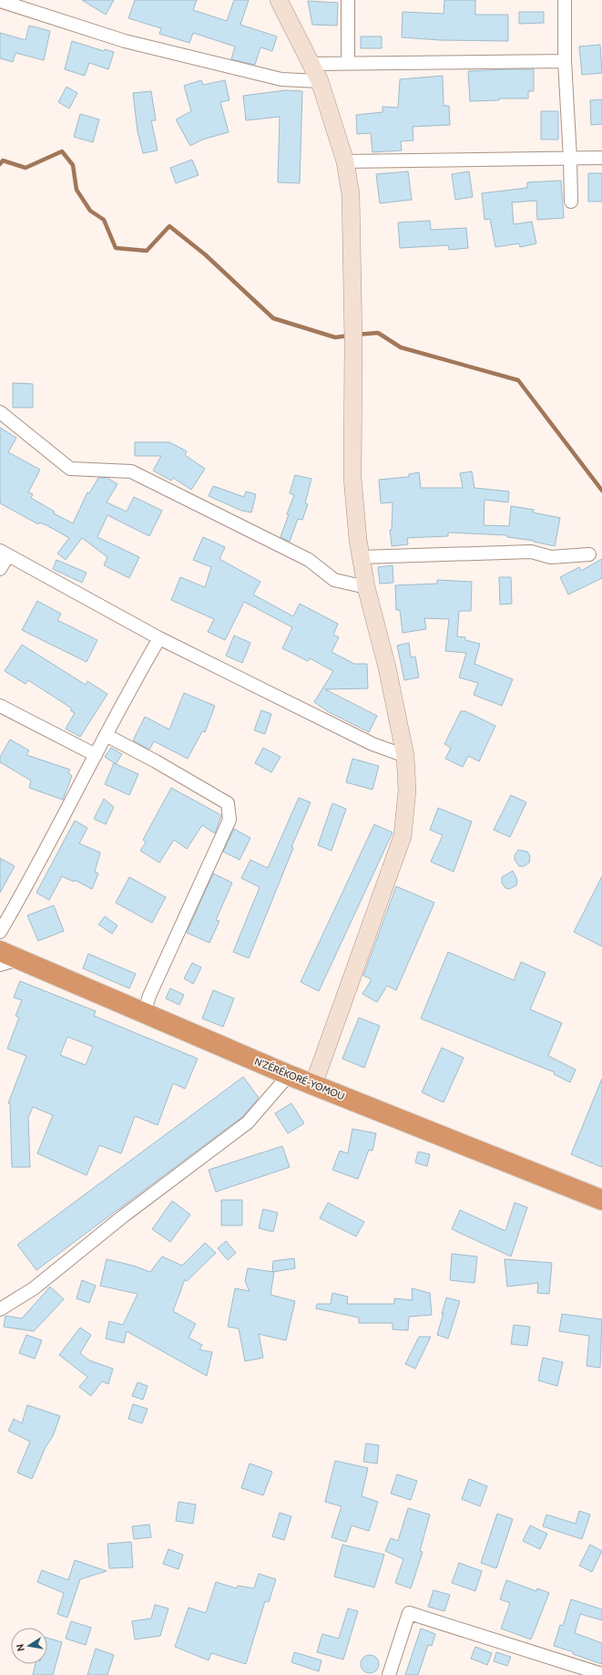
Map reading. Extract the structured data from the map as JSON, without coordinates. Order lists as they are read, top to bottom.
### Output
{
  "streets": {
    "highway": ["N'ZÉRÉKORÉ-YOMOU"]
  },
  "north": "left"
}
